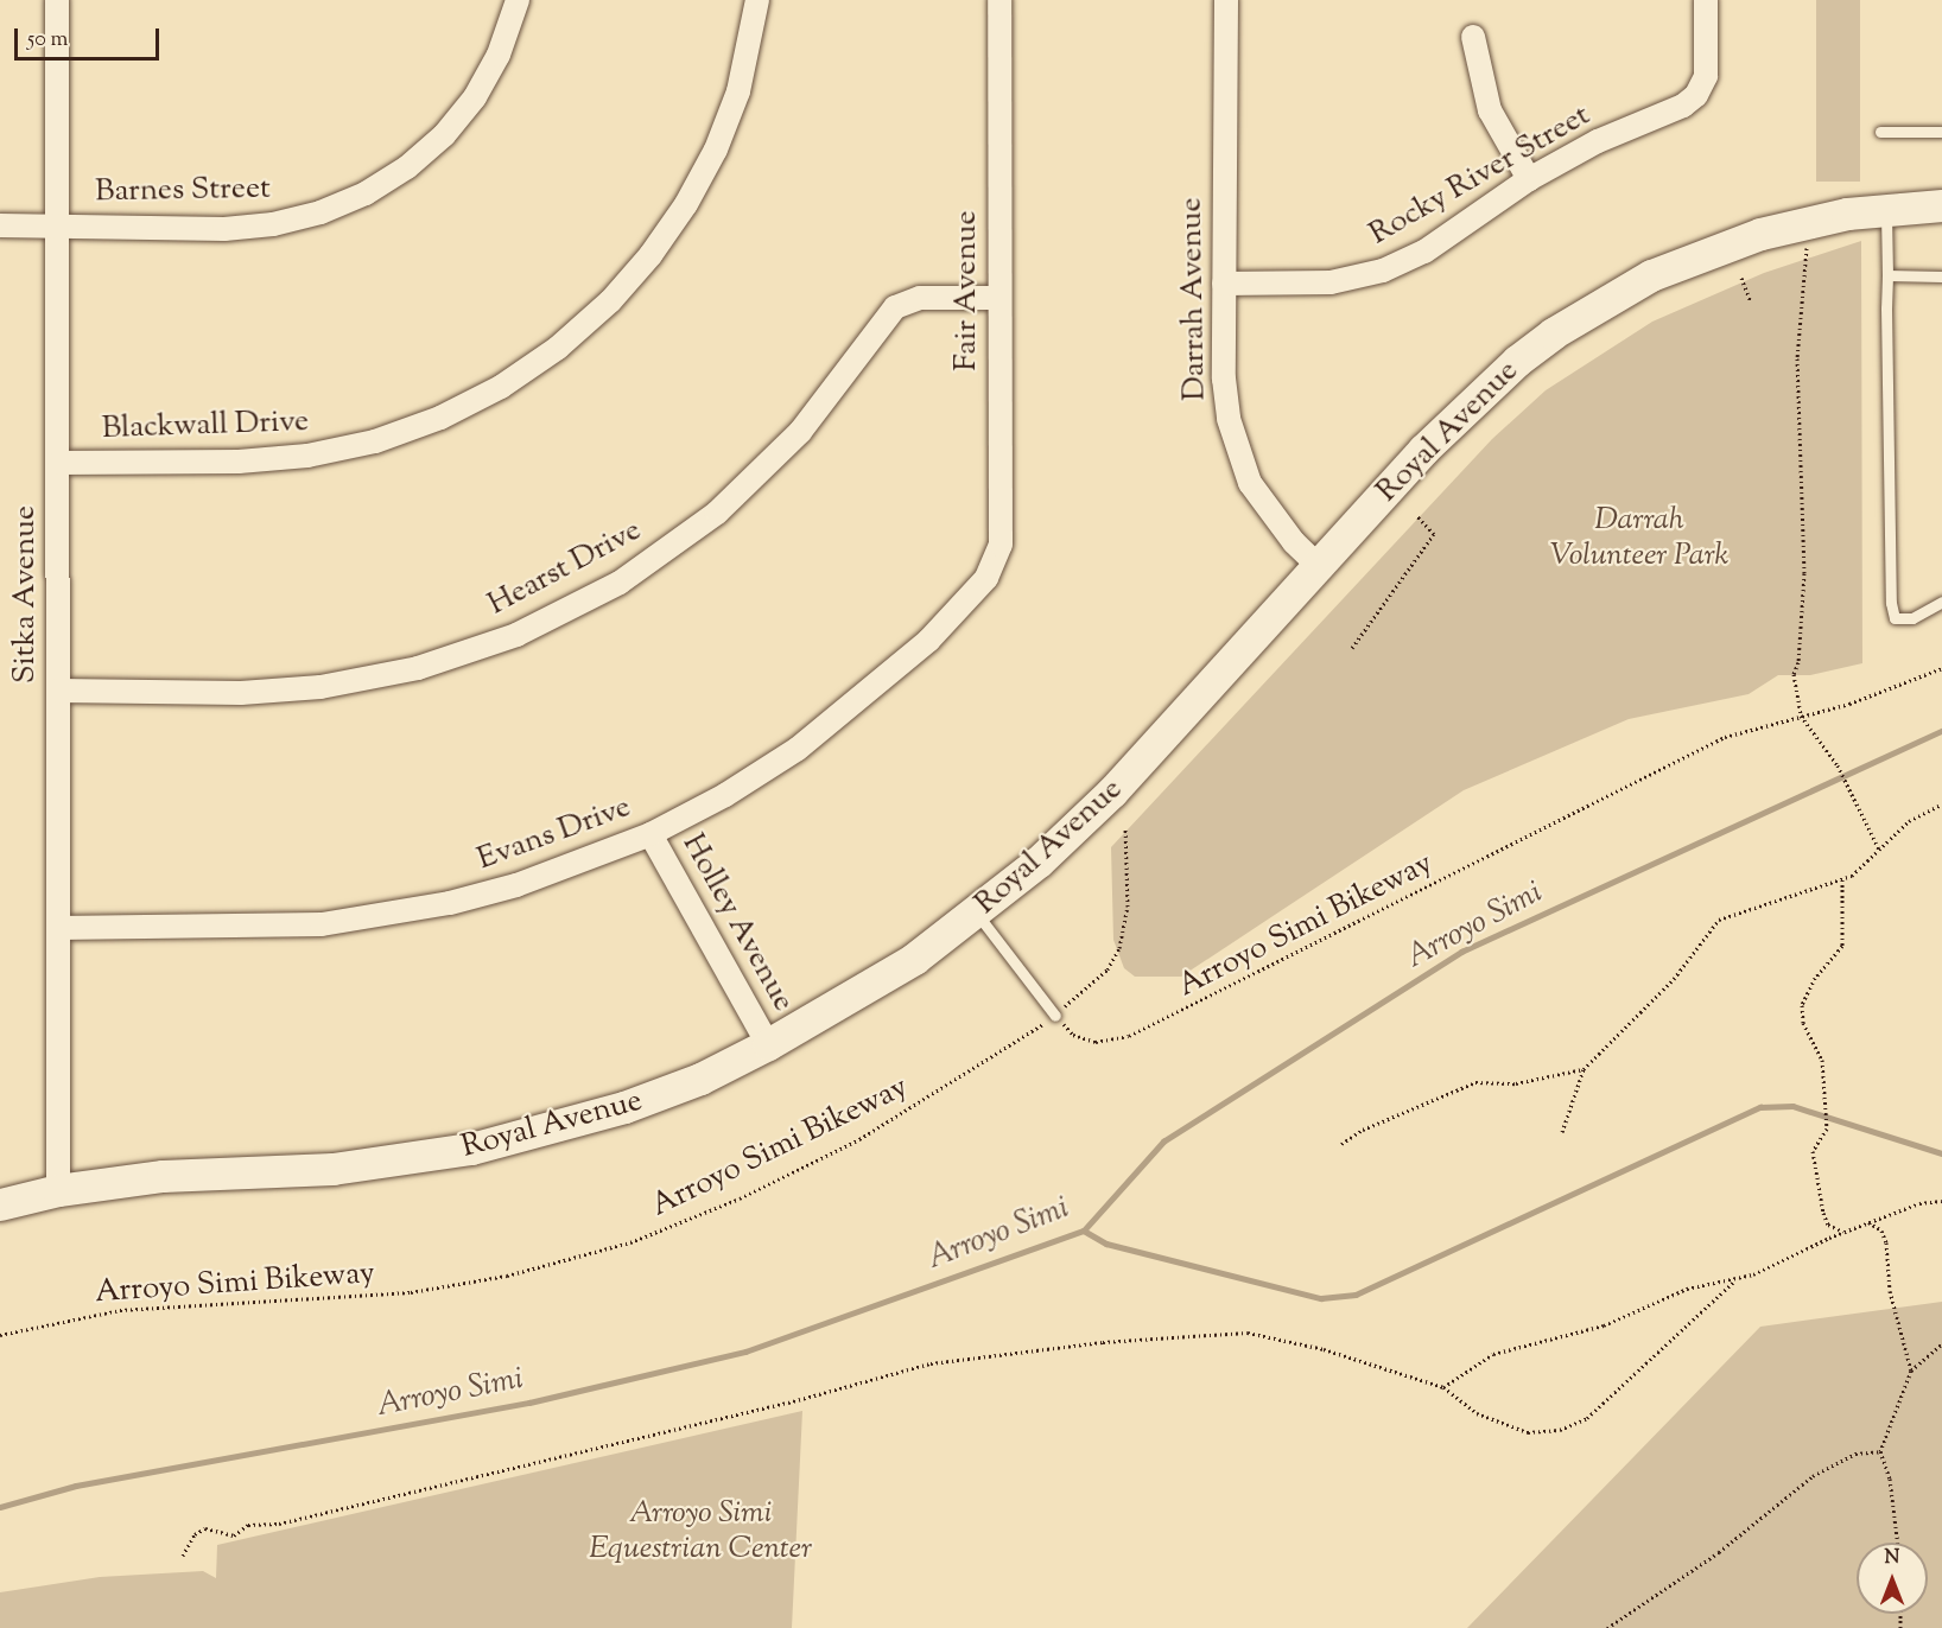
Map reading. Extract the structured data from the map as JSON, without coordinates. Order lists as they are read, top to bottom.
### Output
{
  "streets": {
    "main road": ["Royal Avenue"],
    "street": [
      "Rocky River Street",
      "Barnes Street",
      "Fair Avenue",
      "Darrah Avenue",
      "Blackwall Drive",
      "Hearst Drive",
      "Sitka Avenue",
      "Evans Drive",
      "Holley Avenue"
    ],
    "path": ["Arroyo Simi Bikeway"]
  },
  "crossings": [
    ["Rocky River Street", "Darrah Avenue"],
    ["Barnes Street", "Sitka Avenue"],
    ["Fair Avenue", "Hearst Drive"],
    ["Fair Avenue", "Evans Drive"],
    ["Darrah Avenue", "Royal Avenue"],
    ["Blackwall Drive", "Sitka Avenue"],
    ["Royal Avenue", "Sitka Avenue"],
    ["Royal Avenue", "Holley Avenue"],
    ["Hearst Drive", "Sitka Avenue"],
    ["Sitka Avenue", "Evans Drive"],
    ["Evans Drive", "Holley Avenue"]
  ],
  "water": ["Arroyo Simi"],
  "parks": ["Darrah Volunteer Park", "Arroyo Simi Equestrian Center"],
  "scale_bar": "50 m",
  "north": "top"
}
